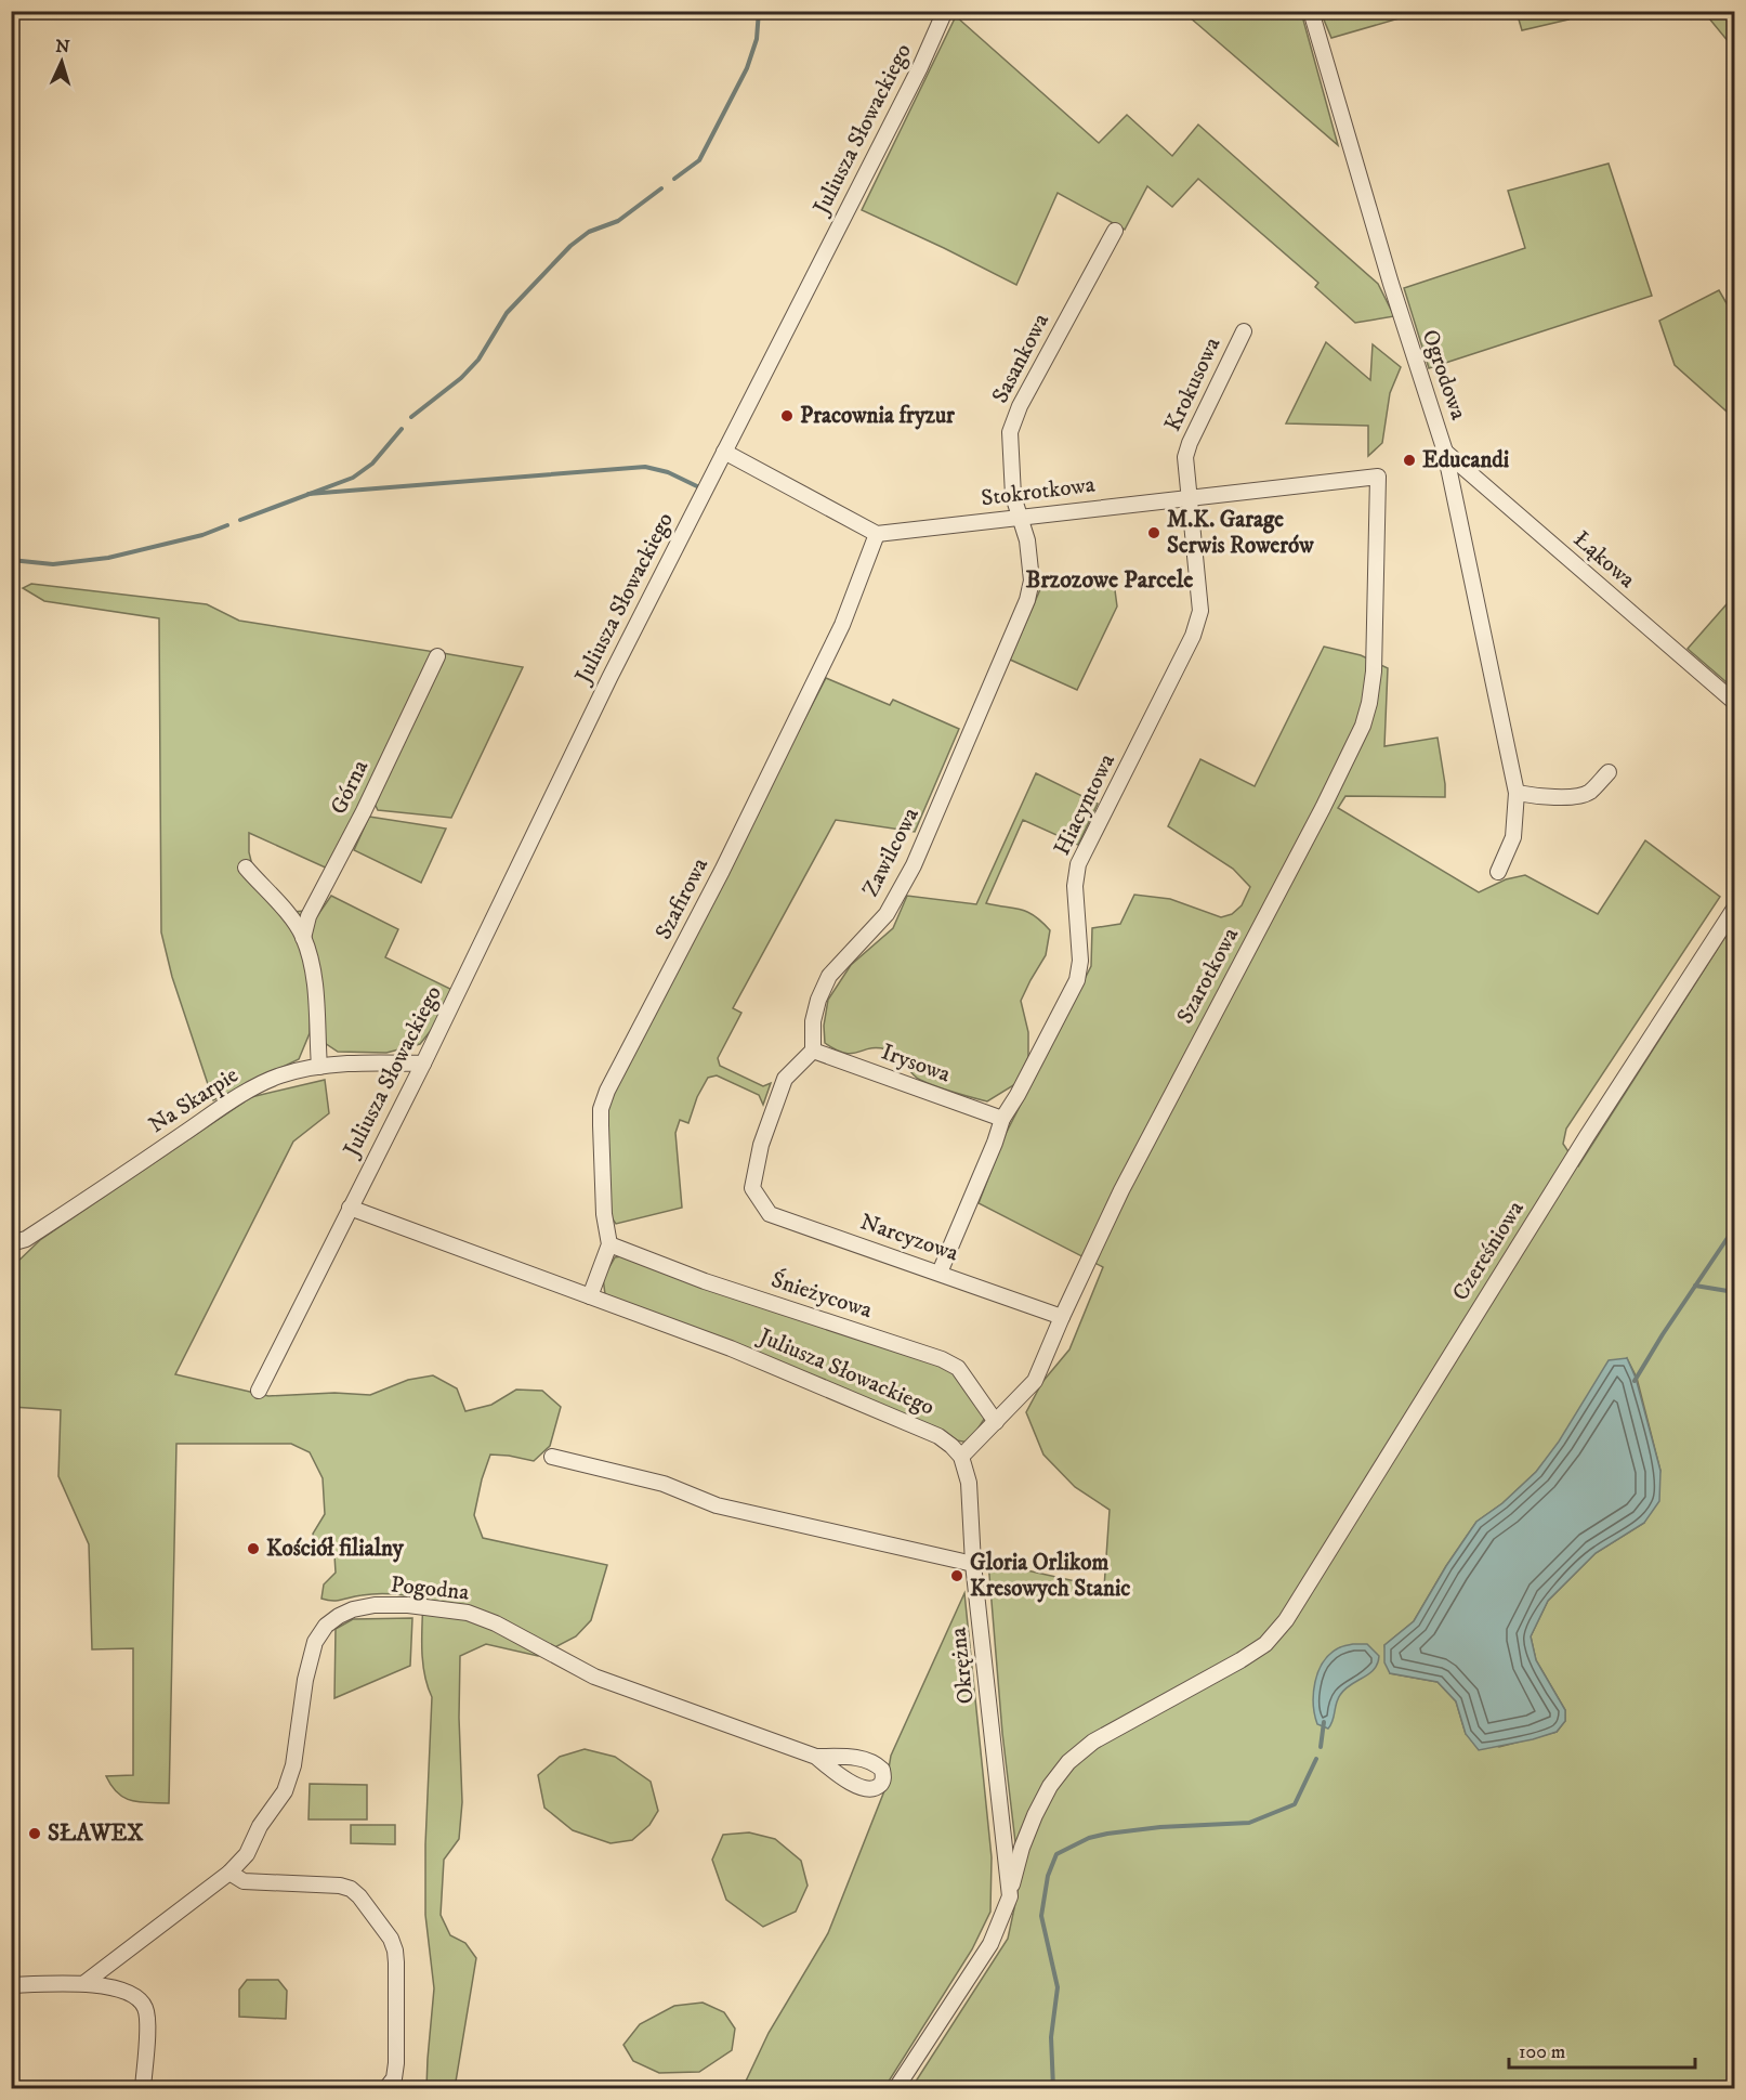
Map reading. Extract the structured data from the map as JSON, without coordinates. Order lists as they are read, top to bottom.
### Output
{
  "streets": {
    "street": [
      "Juliusza Słowackiego",
      "Sasankowa",
      "Ogrodowa",
      "Krokusowa",
      "Stokrotkowa",
      "Łąkowa",
      "Górna",
      "Hiacyntowa",
      "Zawilcowa",
      "Szafirowa",
      "Szarotkowa",
      "Irysowa",
      "Na Skarpie",
      "Narcyzowa",
      "Czereśniowa",
      "Śnieżycowa",
      "Pogodna",
      "Okrężna"
    ]
  },
  "crossings": [
    ["Juliusza Słowackiego", "Szarotkowa"],
    ["Juliusza Słowackiego", "Na Skarpie"],
    ["Sasankowa", "Stokrotkowa"],
    ["Sasankowa", "Zawilcowa"],
    ["Ogrodowa", "Łąkowa"],
    ["Krokusowa", "Stokrotkowa"],
    ["Krokusowa", "Hiacyntowa"],
    ["Stokrotkowa", "Hiacyntowa"],
    ["Stokrotkowa", "Zawilcowa"],
    ["Stokrotkowa", "Szafirowa"],
    ["Stokrotkowa", "Szarotkowa"],
    ["Hiacyntowa", "Irysowa"],
    ["Hiacyntowa", "Narcyzowa"],
    ["Zawilcowa", "Irysowa"],
    ["Zawilcowa", "Narcyzowa"],
    ["Szafirowa", "Śnieżycowa"],
    ["Szarotkowa", "Narcyzowa"],
    ["Szarotkowa", "Śnieżycowa"],
    ["Irysowa", "Narcyzowa"],
    ["Czereśniowa", "Okrężna"]
  ],
  "districts": ["Brzozowe Parcele"],
  "places": [
    "Pracownia fryzur",
    "Educandi",
    "M.K. Garage Serwis Rowerów",
    "Kościół filialny",
    "Gloria Orlikom Kresowych Stanic",
    "SŁAWEX"
  ],
  "scale_bar": "100 m",
  "north": "top"
}
